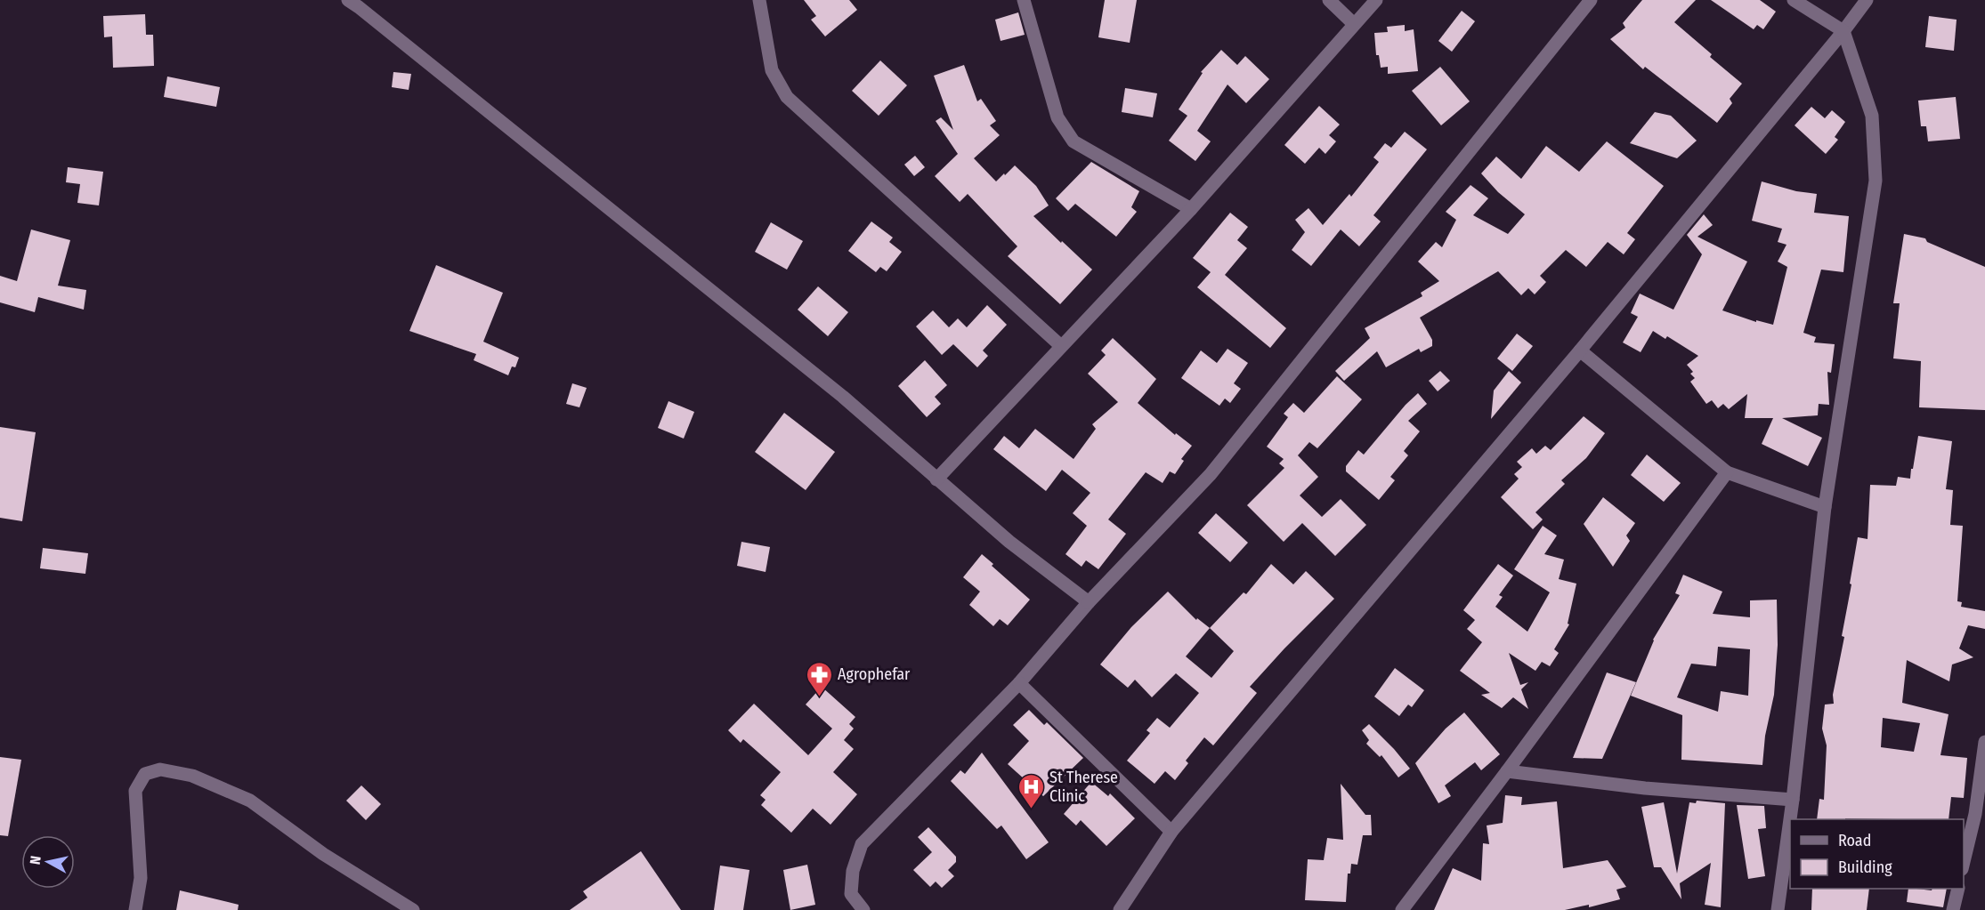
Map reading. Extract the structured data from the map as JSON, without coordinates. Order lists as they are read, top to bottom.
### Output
{
  "places": {
    "pharmacy": ["Agrophefar"],
    "hospital": ["St Therese Clinic"]
  },
  "legend": ["Road", "Building"],
  "north": "left"
}
